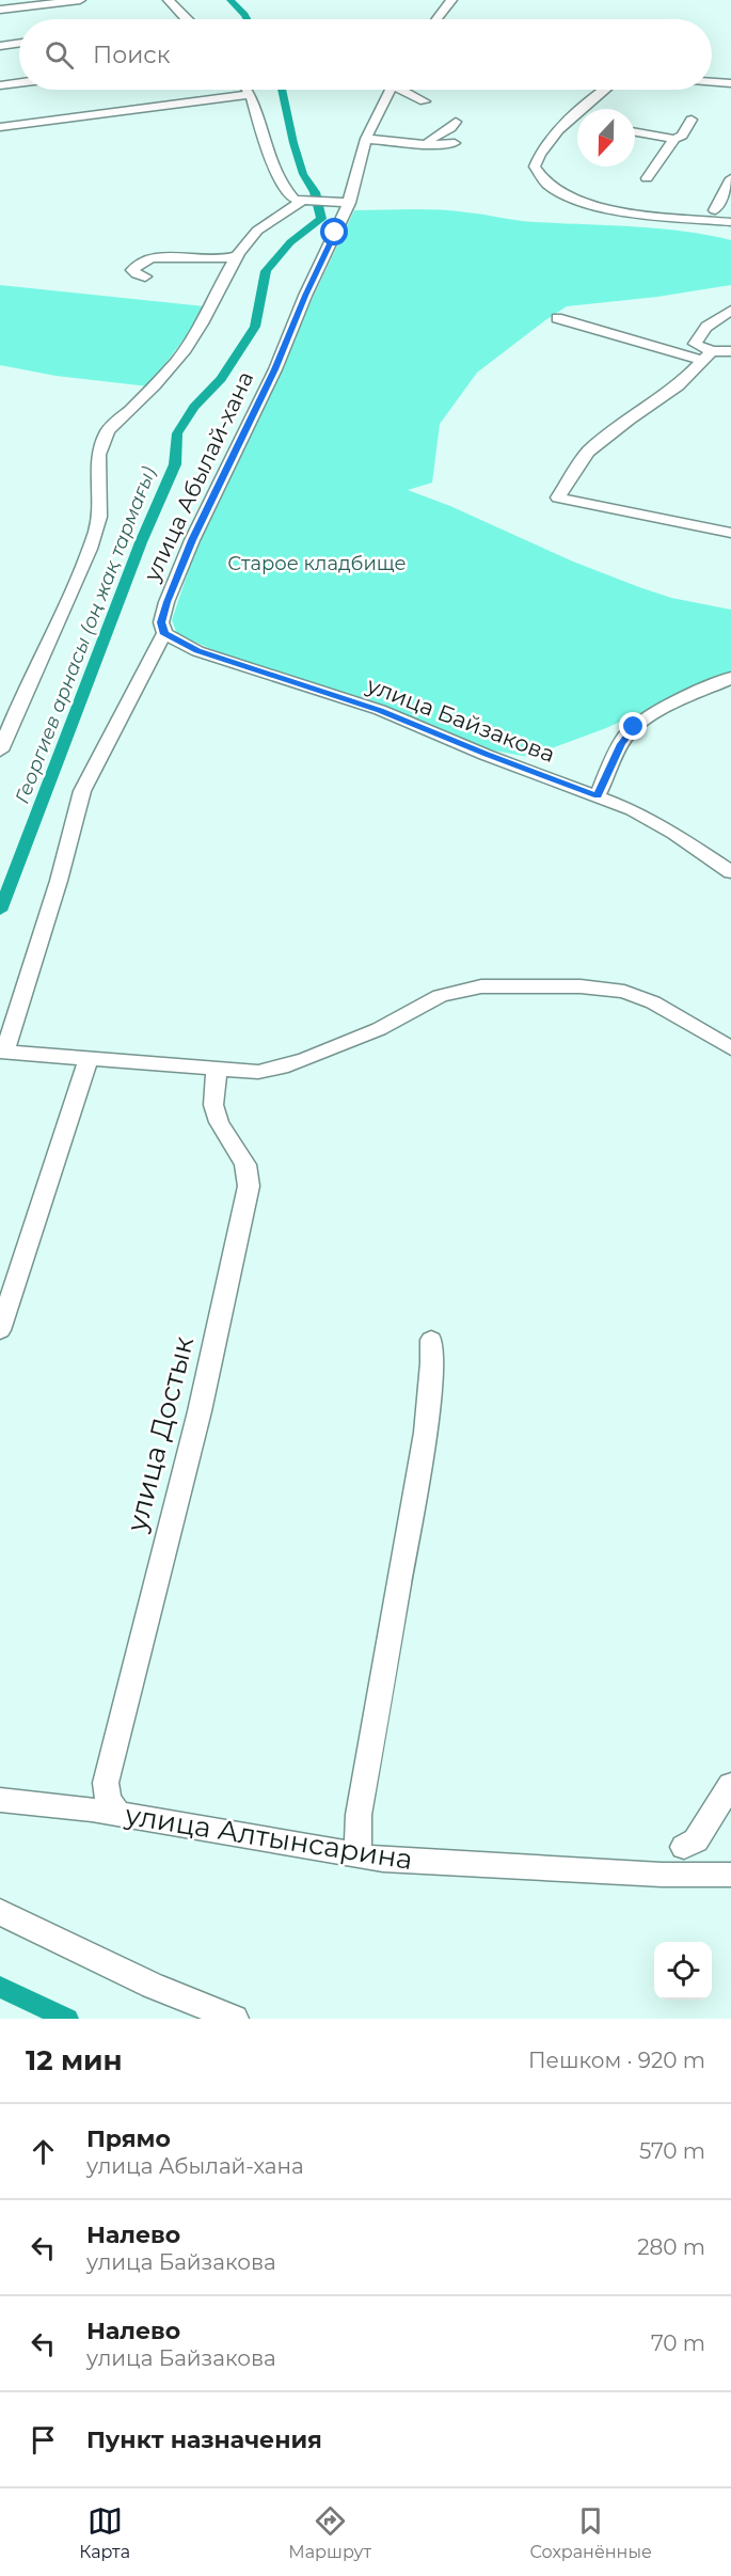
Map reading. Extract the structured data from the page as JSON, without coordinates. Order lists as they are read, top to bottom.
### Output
{
  "streets": {
    "street": [
      "улица Абылай-хана",
      "улица Байзакова",
      "улица Достык",
      "улица Алтынсарина"
    ]
  },
  "crossings": [
    ["улица Абылай-хана", "улица Байзакова"],
    ["улица Достык", "улица Алтынсарина"]
  ],
  "water": ["Георгиев арнасы (оң жақ тармағы)"],
  "parks": ["Старое кладбище"],
  "north": "bottom",
  "page": {
    "search": "Поиск",
    "heading": ["12 мин", "Пешком · 920 m"],
    "list": [
      ["Прямо", "улица Абылай-хана", "570 m"],
      ["Налево", "улица Байзакова", "280 m"],
      ["Налево", "улица Байзакова", "70 m"],
      "Пункт назначения"
    ],
    "nav": ["Карта", "Маршрут", "Сохранённые"]
  }
}
